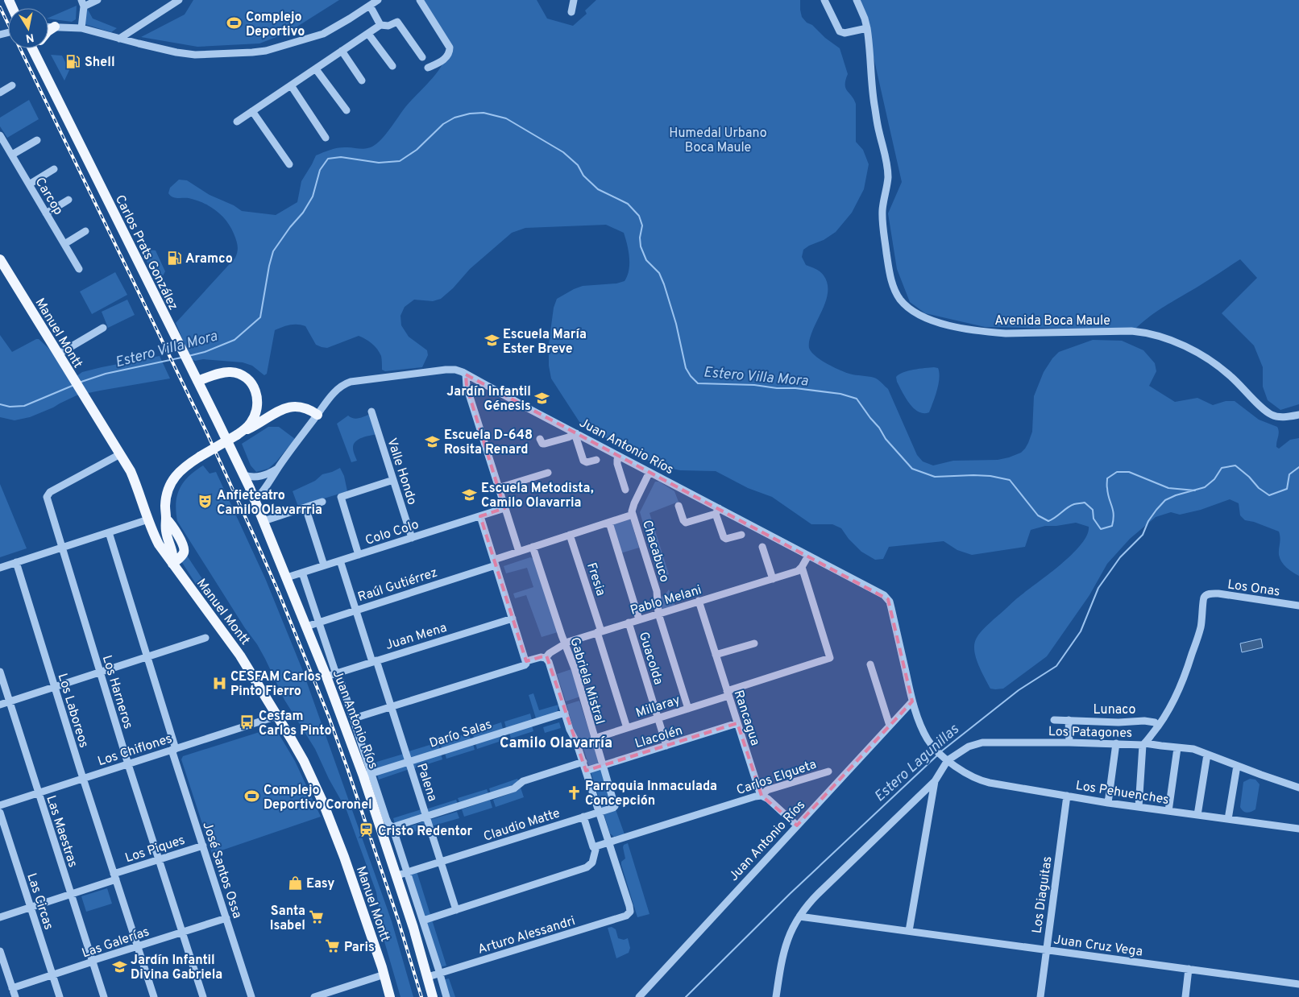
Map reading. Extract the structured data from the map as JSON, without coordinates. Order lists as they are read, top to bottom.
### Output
{
  "streets": {
    "main road": ["Carlos Prats González", "Manuel Montt", "Juan Antonio Ríos"],
    "street": [
      "Carcop",
      "Avenida Boca Maule",
      "Valle Hondo",
      "Colo Colo",
      "Chacabuco",
      "Fresia",
      "Raúl Gutiérrez",
      "Los Onas",
      "Pablo Melani",
      "Juan Mena",
      "Guacolda",
      "Gabriela Mistral",
      "Los Harneros",
      "Millaray",
      "Lunaco",
      "Los Laboreos",
      "Rancagua",
      "Los Patagones",
      "Darío Salas",
      "Llacolén",
      "Los Chiflones",
      "Carlos Elgueta",
      "Palena",
      "Los Pehuenches",
      "Claudio Matte",
      "Las Maestras",
      "Los Piques",
      "José Santos Ossa",
      "Los Diaguitas",
      "Las Circas",
      "Arturo Alessandri",
      "Las Galerías",
      "Juan Cruz Vega"
    ]
  },
  "crossings": [
    ["Carlos Prats González", "Juan Antonio Ríos"],
    ["Manuel Montt", "Los Harneros"],
    ["Manuel Montt", "Los Chiflones"],
    ["Juan Antonio Ríos", "Colo Colo"],
    ["Juan Antonio Ríos", "Chacabuco"],
    ["Juan Antonio Ríos", "Raúl Gutiérrez"],
    ["Juan Antonio Ríos", "Juan Mena"],
    ["Juan Antonio Ríos", "Los Patagones"],
    ["Juan Antonio Ríos", "Darío Salas"],
    ["Juan Antonio Ríos", "Los Pehuenches"],
    ["Juan Antonio Ríos", "Claudio Matte"],
    ["Juan Antonio Ríos", "Arturo Alessandri"],
    ["Valle Hondo", "Colo Colo"],
    ["Colo Colo", "Palena"],
    ["Chacabuco", "Raúl Gutiérrez"],
    ["Chacabuco", "Pablo Melani"],
    ["Chacabuco", "Millaray"],
    ["Fresia", "Raúl Gutiérrez"],
    ["Fresia", "Pablo Melani"],
    ["Fresia", "Millaray"],
    ["Raúl Gutiérrez", "Guacolda"],
    ["Raúl Gutiérrez", "Gabriela Mistral"],
    ["Raúl Gutiérrez", "Palena"],
    ["Los Onas", "Los Patagones"],
    ["Pablo Melani", "Guacolda"],
    ["Pablo Melani", "Gabriela Mistral"],
    ["Pablo Melani", "Millaray"],
    ["Pablo Melani", "Rancagua"],
    ["Pablo Melani", "Palena"],
    ["Juan Mena", "Palena"],
    ["Guacolda", "Millaray"],
    ["Guacolda", "Llacolén"],
    ["Gabriela Mistral", "Millaray"],
    ["Gabriela Mistral", "Llacolén"],
    ["Gabriela Mistral", "Claudio Matte"],
    ["Los Harneros", "Los Chiflones"],
    ["Los Harneros", "Los Piques"],
    ["Los Harneros", "Las Galerías"],
    ["Millaray", "Rancagua"],
    ["Lunaco", "Los Patagones"],
    ["Los Laboreos", "Los Chiflones"],
    ["Los Laboreos", "Los Piques"],
    ["Los Laboreos", "Las Galerías"],
    ["Rancagua", "Llacolén"],
    ["Rancagua", "Carlos Elgueta"],
    ["Los Patagones", "Los Pehuenches"],
    ["Darío Salas", "Palena"],
    ["Los Chiflones", "Las Maestras"],
    ["Los Chiflones", "José Santos Ossa"],
    ["Carlos Elgueta", "Arturo Alessandri"],
    ["Palena", "Claudio Matte"],
    ["Los Pehuenches", "Los Diaguitas"],
    ["Las Maestras", "Los Piques"],
    ["Las Maestras", "Las Galerías"],
    ["Los Piques", "José Santos Ossa"],
    ["Los Piques", "Las Circas"],
    ["José Santos Ossa", "Las Galerías"],
    ["Los Diaguitas", "Juan Cruz Vega"],
    ["Las Circas", "Las Galerías"]
  ],
  "districts": ["Camilo Olavarría"],
  "water": ["Estero Villa Mora", "Estero Lagunillas"],
  "parks": ["Humedal Urbano Boca Maule"],
  "places": {
    "sports": ["Complejo Deportivo", "Complejo Deportivo Coronel"],
    "fuel station": ["Shell", "Aramco"],
    "school or university": [
      "Escuela María Ester Breve",
      "Jardín Infantil Génesis",
      "Escuela D-648 Rosita Renard",
      "Escuela Metodista, Camilo Olavarria",
      "Jardín Infantil Divina Gabriela"
    ],
    "theatre": ["Anfieteatro Camilo Olavarrria"],
    "hospital": ["CESFAM Carlos Pinto Fierro"],
    "bus stop": ["Cesfam Carlos Pinto"],
    "church": ["Parroquia Inmaculada Concepción"],
    "station": ["Cristo Redentor"],
    "shop": ["Easy"],
    "supermarket": ["Santa Isabel", "Paris"]
  },
  "north": "bottom"
}
